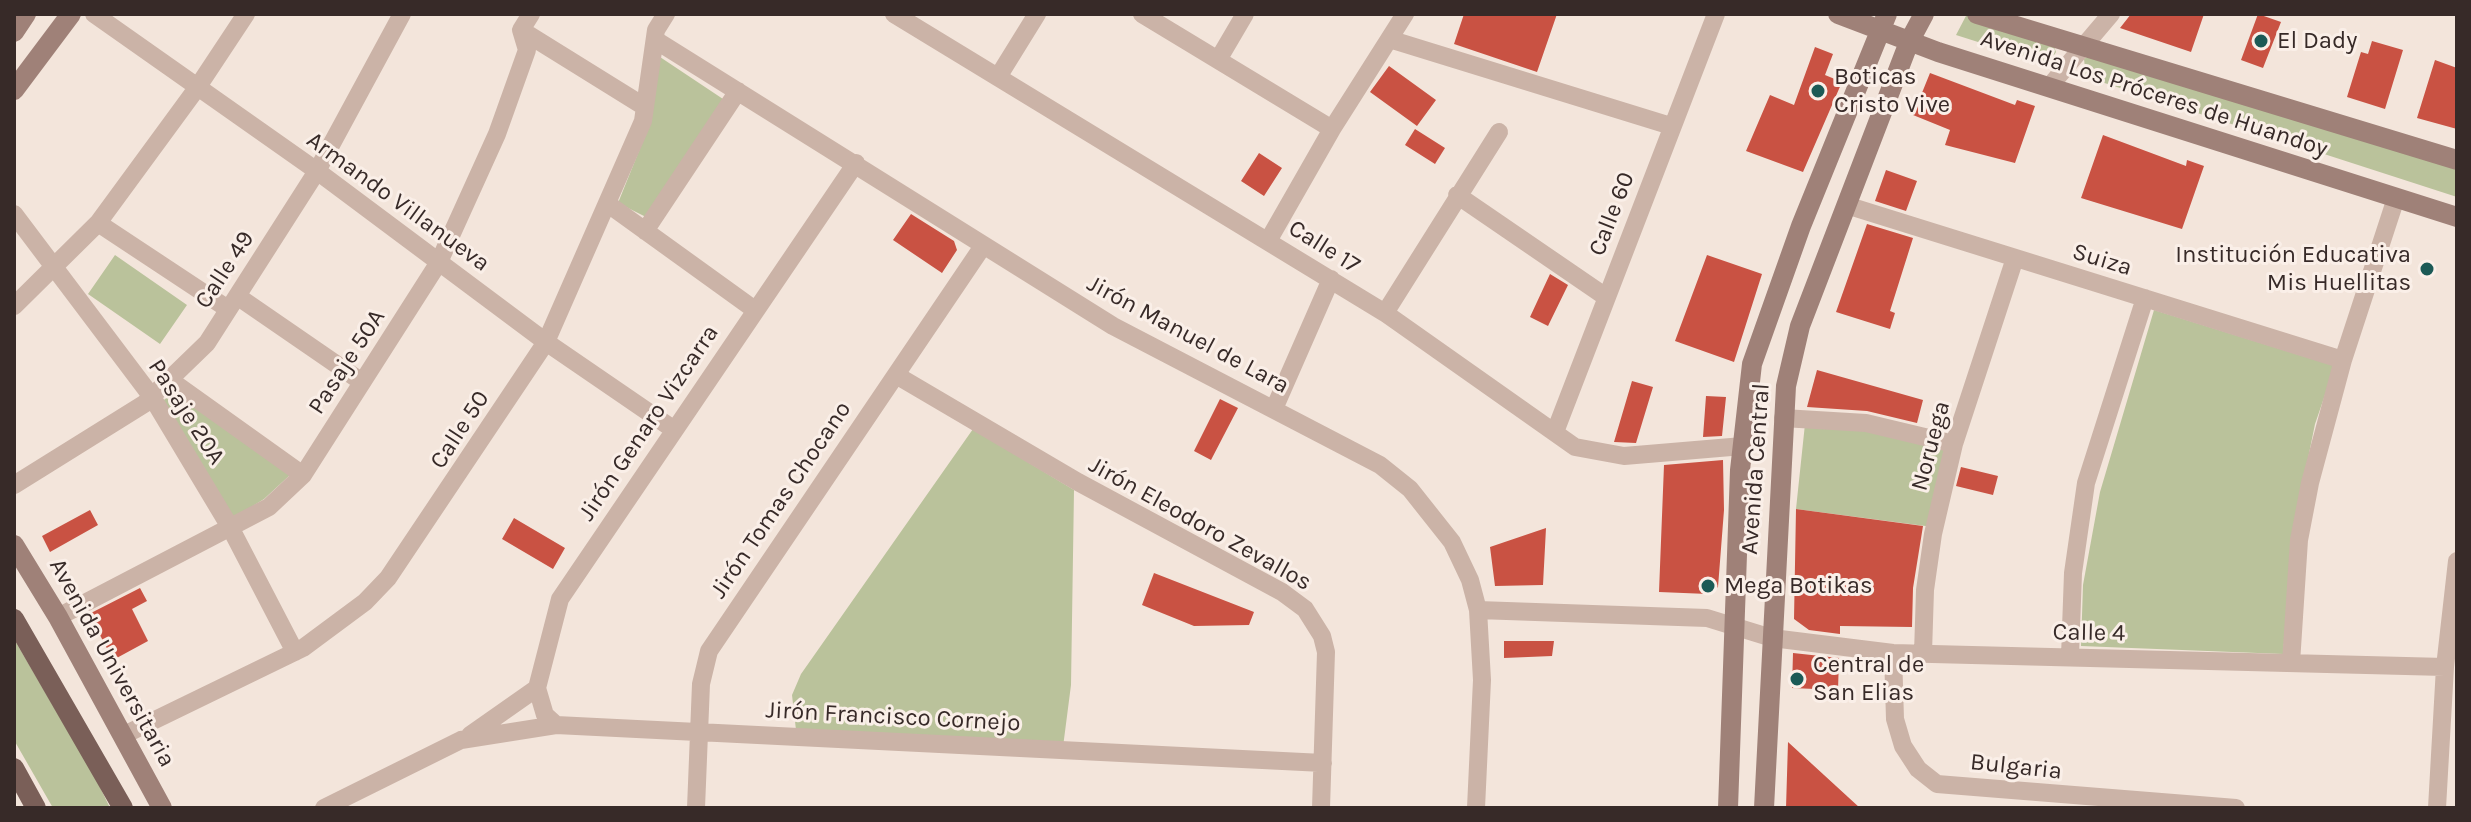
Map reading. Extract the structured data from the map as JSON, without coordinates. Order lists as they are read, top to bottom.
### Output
{
  "streets": {
    "main road": ["Avenida Los Próceres de Huandoy", "Avenida Central", "Avenida Universitaria"],
    "street": [
      "Armando Villanueva",
      "Calle 60",
      "Calle 17",
      "Suiza",
      "Calle 49",
      "Jirón Manuel de Lara",
      "Pasaje 50A",
      "Pasaje 20A",
      "Jirón Genaro Vizcarra",
      "Calle 50",
      "Noruega",
      "Jirón Tomas Chocano",
      "Jirón Eleodoro Zevallos",
      "Calle 4",
      "Jirón Francisco Cornejo",
      "Bulgaria"
    ]
  },
  "crossings": [
    ["Avenida Los Próceres de Huandoy", "Avenida Central"],
    ["Armando Villanueva", "Calle 49"],
    ["Armando Villanueva", "Pasaje 50A"],
    ["Armando Villanueva", "Jirón Genaro Vizcarra"],
    ["Armando Villanueva", "Calle 50"],
    ["Calle 60", "Calle 17"],
    ["Calle 17", "Avenida Central"],
    ["Suiza", "Noruega"],
    ["Suiza", "Avenida Central"],
    ["Calle 49", "Pasaje 20A"],
    ["Jirón Manuel de Lara", "Jirón Genaro Vizcarra"],
    ["Jirón Manuel de Lara", "Calle 50"],
    ["Jirón Manuel de Lara", "Jirón Tomas Chocano"],
    ["Jirón Manuel de Lara", "Calle 4"],
    ["Pasaje 50A", "Pasaje 20A"],
    ["Pasaje 50A", "Avenida Universitaria"],
    ["Pasaje 20A", "Calle 50"],
    ["Jirón Genaro Vizcarra", "Jirón Francisco Cornejo"],
    ["Calle 50", "Avenida Universitaria"],
    ["Noruega", "Calle 4"],
    ["Avenida Central", "Calle 4"],
    ["Jirón Tomas Chocano", "Jirón Eleodoro Zevallos"],
    ["Jirón Tomas Chocano", "Jirón Francisco Cornejo"],
    ["Jirón Eleodoro Zevallos", "Jirón Francisco Cornejo"],
    ["Calle 4", "Bulgaria"]
  ],
  "places": [
    "El Dady",
    "Boticas Cristo Vive",
    "Institución Educativa Mis Huellitas",
    "Mega Botikas",
    "Central de San Elias"
  ]
}
